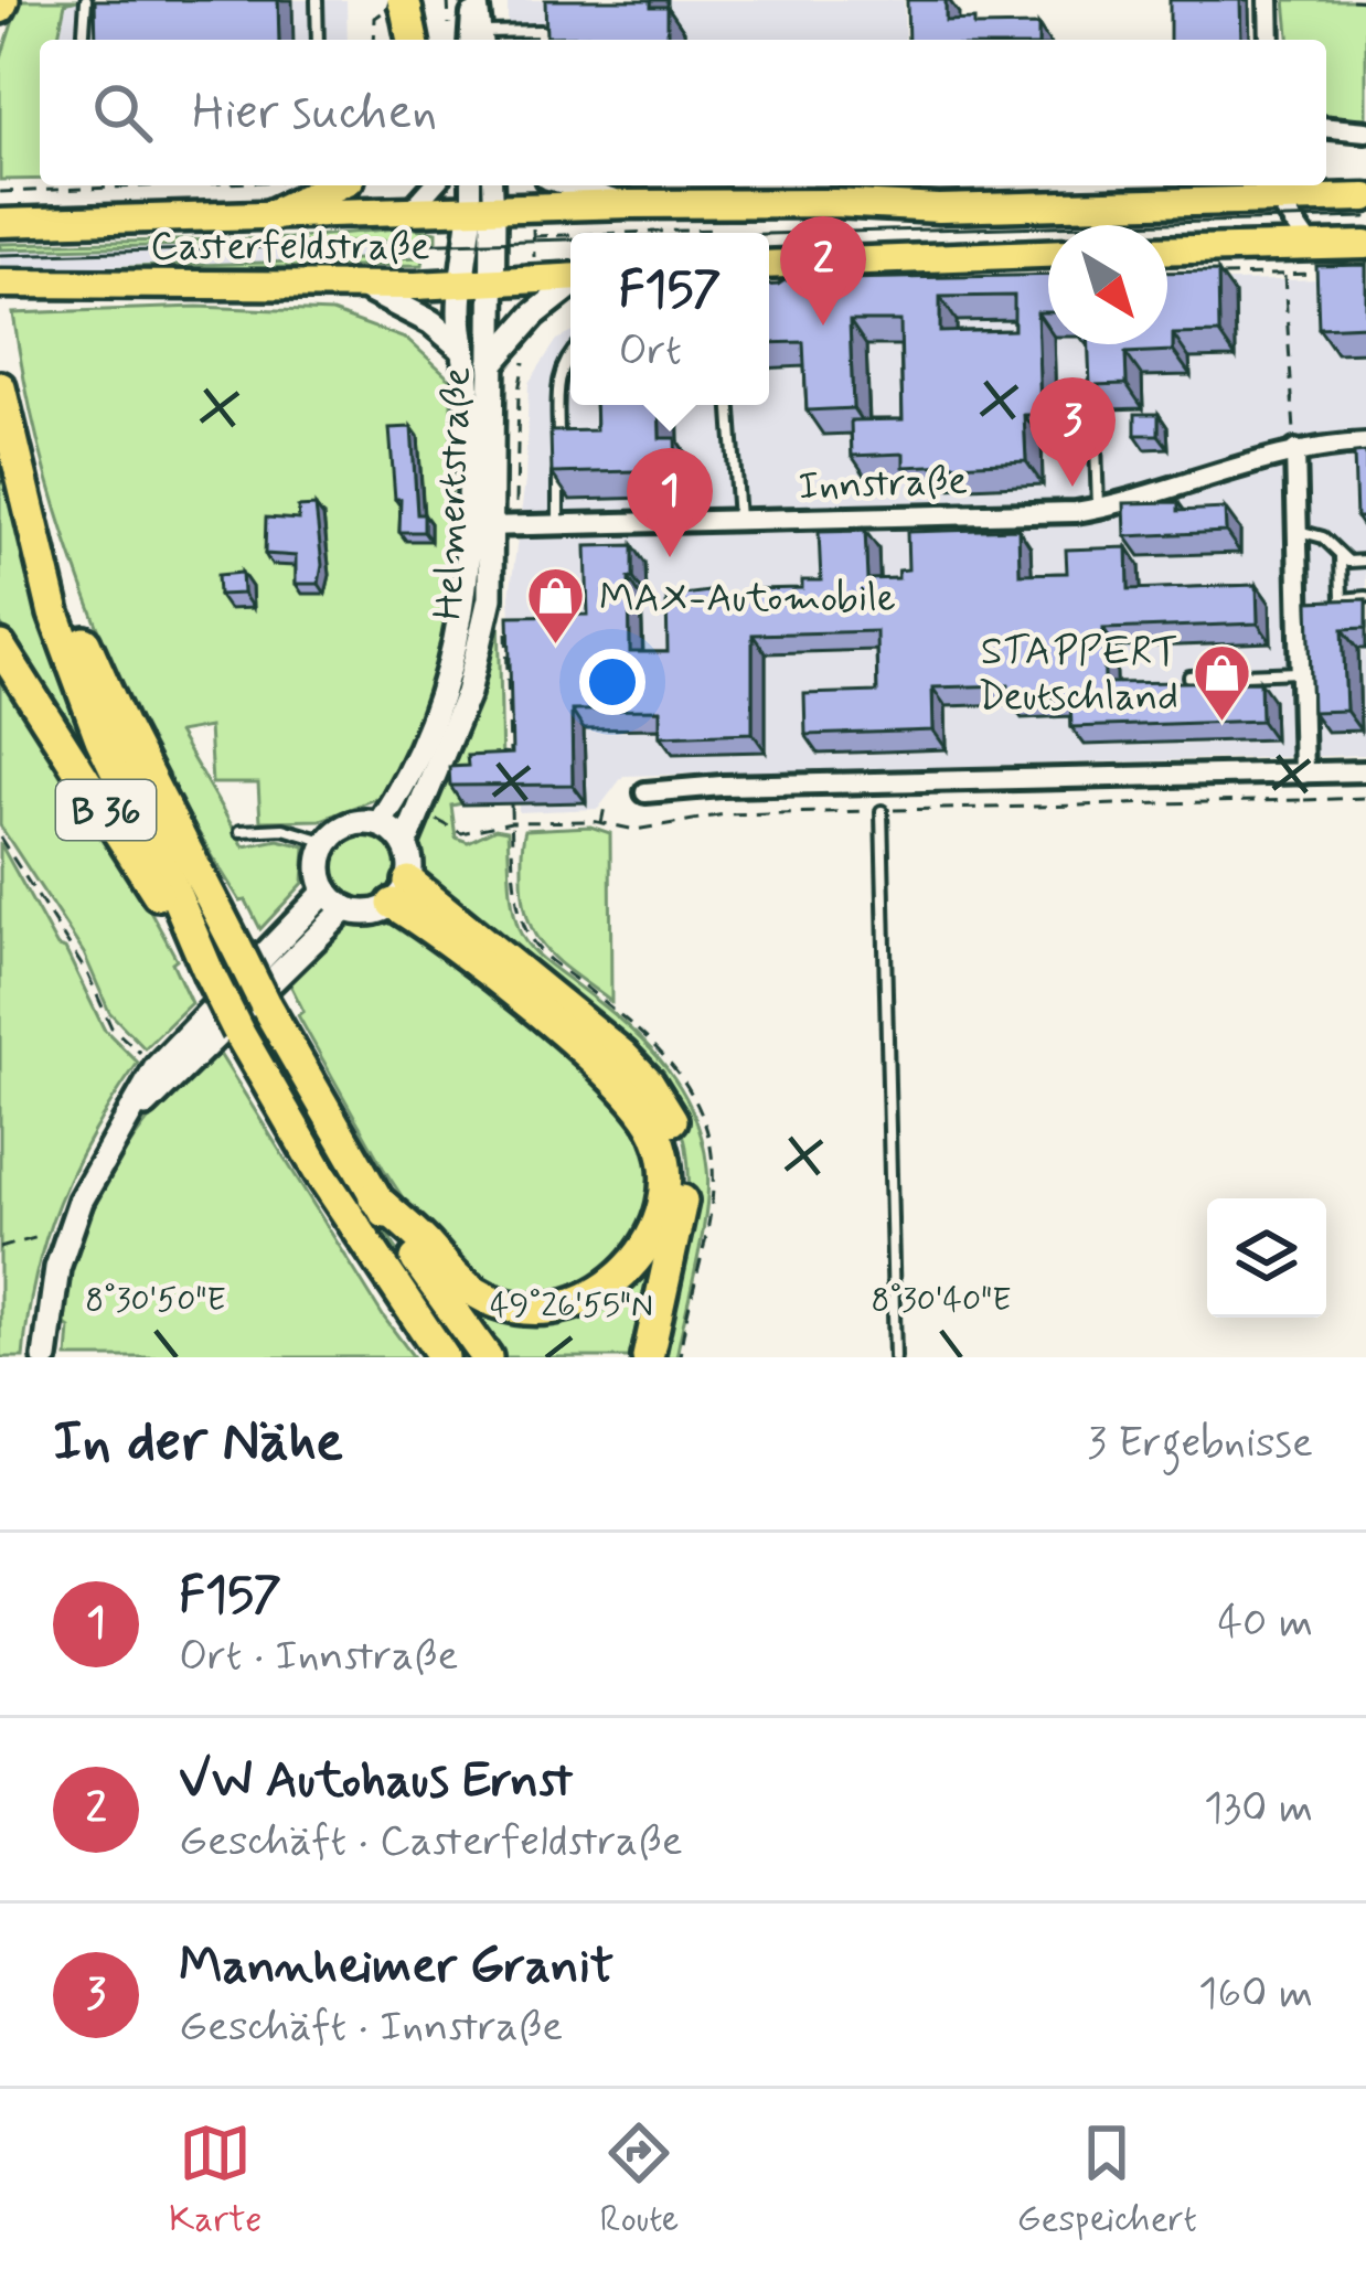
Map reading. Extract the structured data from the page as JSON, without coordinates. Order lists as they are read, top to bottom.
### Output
{
  "streets": {
    "highway": ["B 36"],
    "main road": ["Casterfeldstraße"],
    "street": ["Innstraße", "Helmertstraße"]
  },
  "crossings": [
    ["Casterfeldstraße", "Helmertstraße"],
    ["Innstraße", "Helmertstraße"]
  ],
  "places": {
    "shop": ["MAX-Automobile", "STAPPERT Deutschland"]
  },
  "north": "bottom right",
  "page": {
    "search": "Hier suchen",
    "pins": ["2", "3", "1"],
    "popup": ["F157", "Ort"],
    "heading": ["In der Nähe", "3 Ergebnisse"],
    "list": [
      {
        "mark": "1",
        "name": "F157",
        "note": "Ort · Innstraße",
        "value": "40 m"
      },
      {
        "mark": "2",
        "name": "VW Autohaus Ernst",
        "note": "Geschäft · Casterfeldstraße",
        "value": "130 m"
      },
      {
        "mark": "3",
        "name": "Mannheimer Granit",
        "note": "Geschäft · Innstraße",
        "value": "160 m"
      }
    ],
    "nav": ["Karte", "Route", "Gespeichert"]
  },
  "coordinates": ["8°30'50\"E", "8°30'40\"E", "49°26'55\"N"]
}
